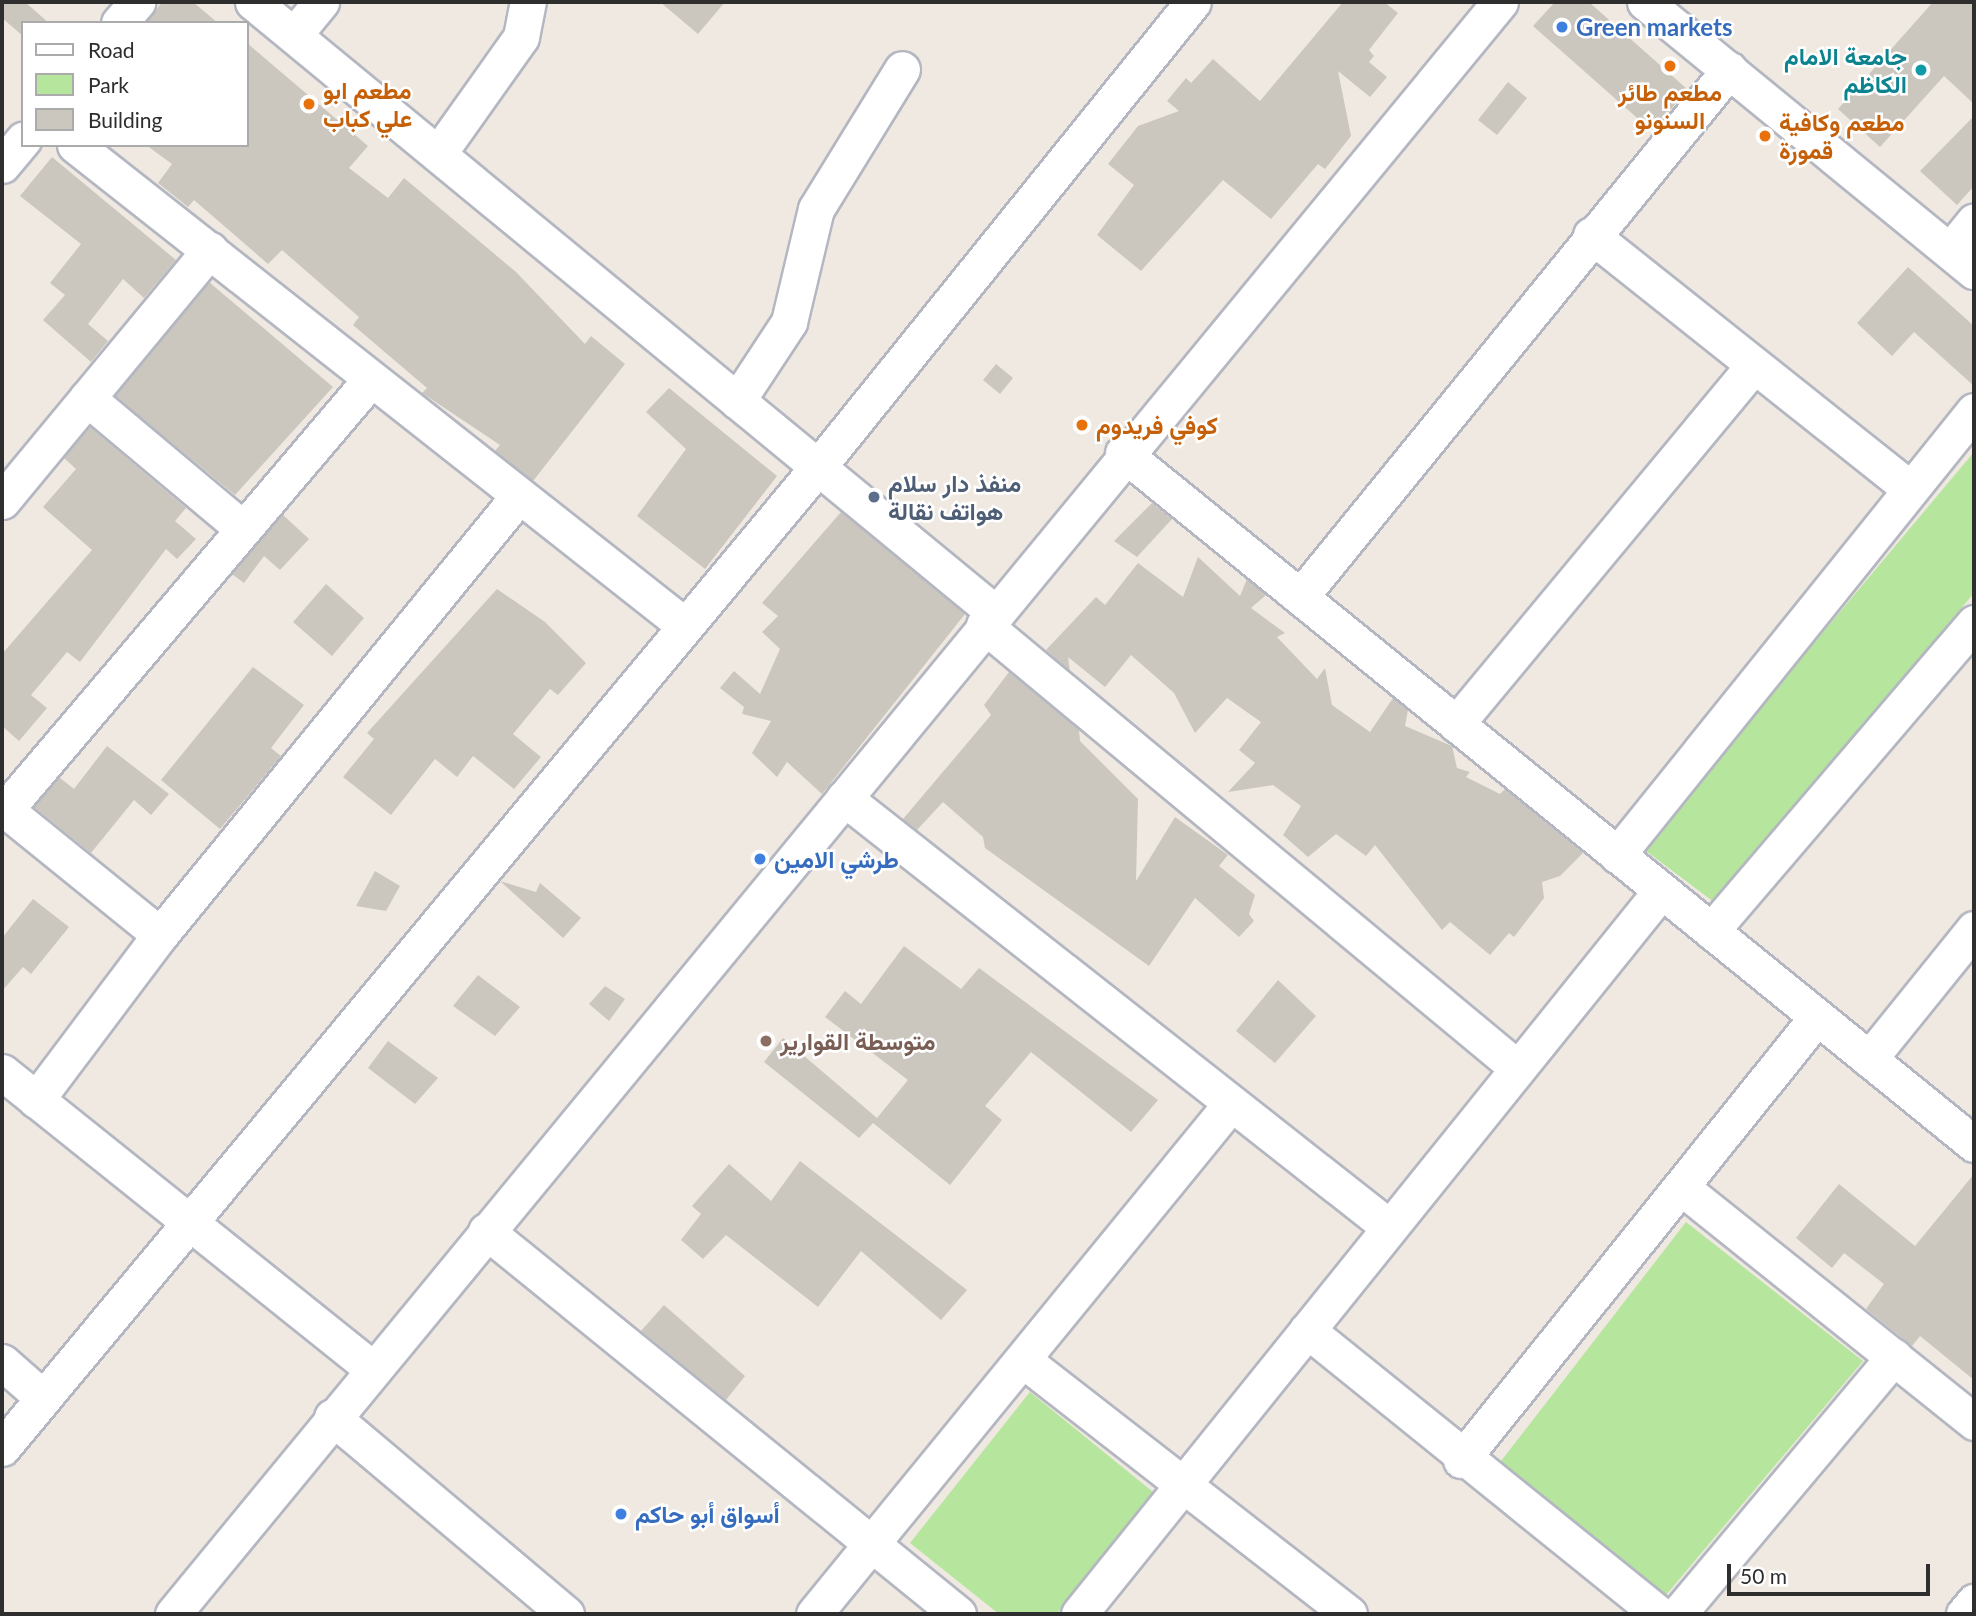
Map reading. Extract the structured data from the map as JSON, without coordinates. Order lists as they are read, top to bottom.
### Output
{
  "places": [
    "Green markets",
    "مطعم طائر السنونو",
    "جامعة الامام الكاظم",
    "مطعم ابو علي كباب",
    "مطعم وكافية قمورة",
    "كوفي فريدوم",
    "منفذ دار سلام هواتف نقالة",
    "طرشي الامين",
    "متوسطة القوارير",
    "أسواق أبو حاكم"
  ],
  "legend": ["Road", "Park", "Building"],
  "scale_bar": "50 m"
}
